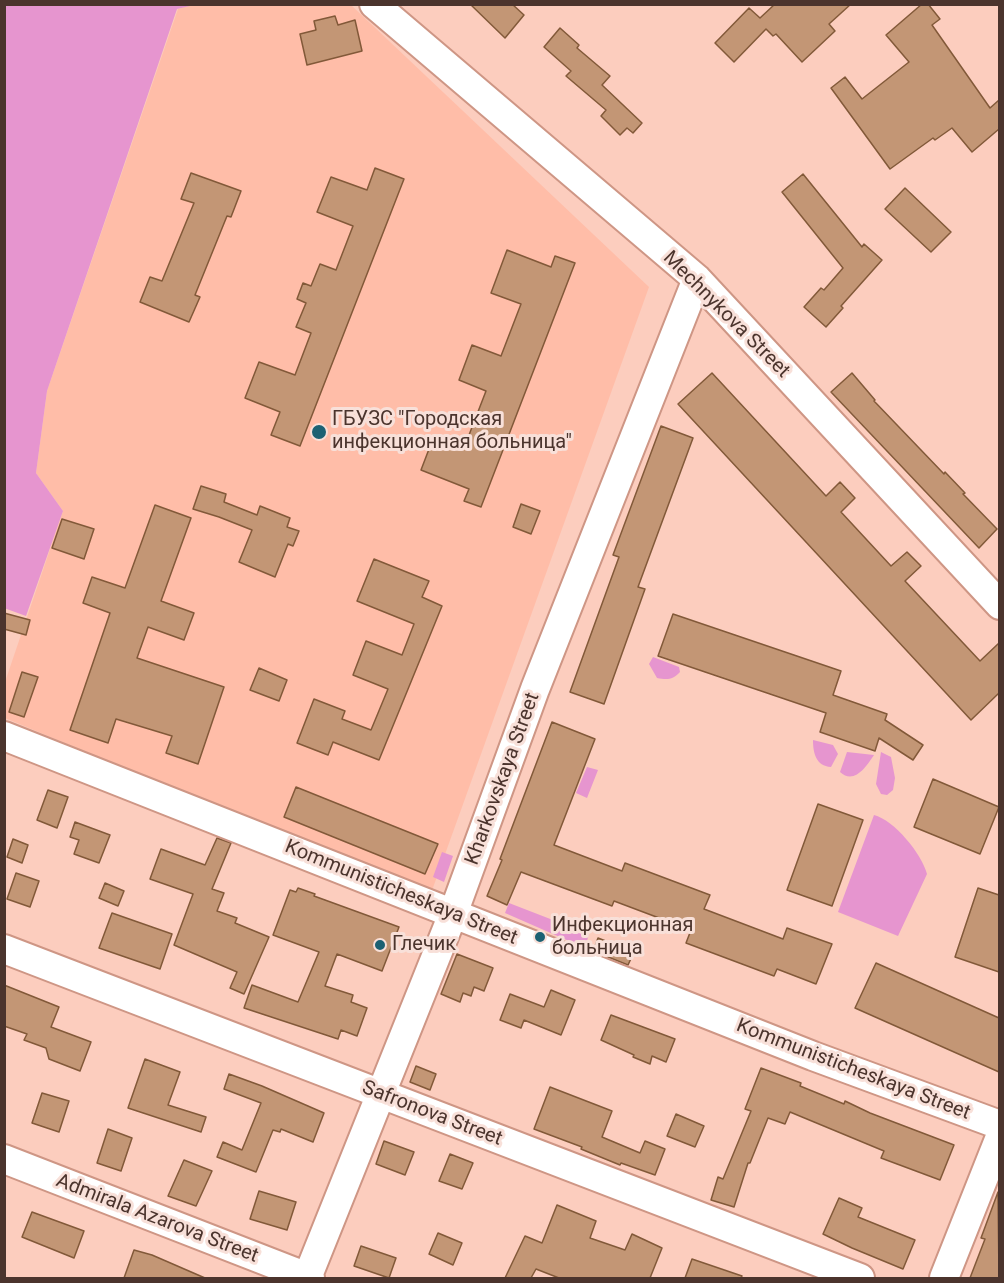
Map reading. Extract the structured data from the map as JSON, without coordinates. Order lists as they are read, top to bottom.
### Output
{
  "streets": {
    "street": [
      "Mechnykova Street",
      "Kharkovskaya Street",
      "Kommunisticheskaya Street",
      "Safronova Street",
      "Admirala Azarova Street"
    ]
  },
  "crossings": [
    ["Mechnykova Street", "Kharkovskaya Street"],
    ["Kharkovskaya Street", "Kommunisticheskaya Street"],
    ["Kharkovskaya Street", "Safronova Street"],
    ["Kharkovskaya Street", "Admirala Azarova Street"]
  ],
  "places": ["ГБУЗС \"Городская инфекционная больница\"", "Инфекционная больница", "Глечик"]
}
